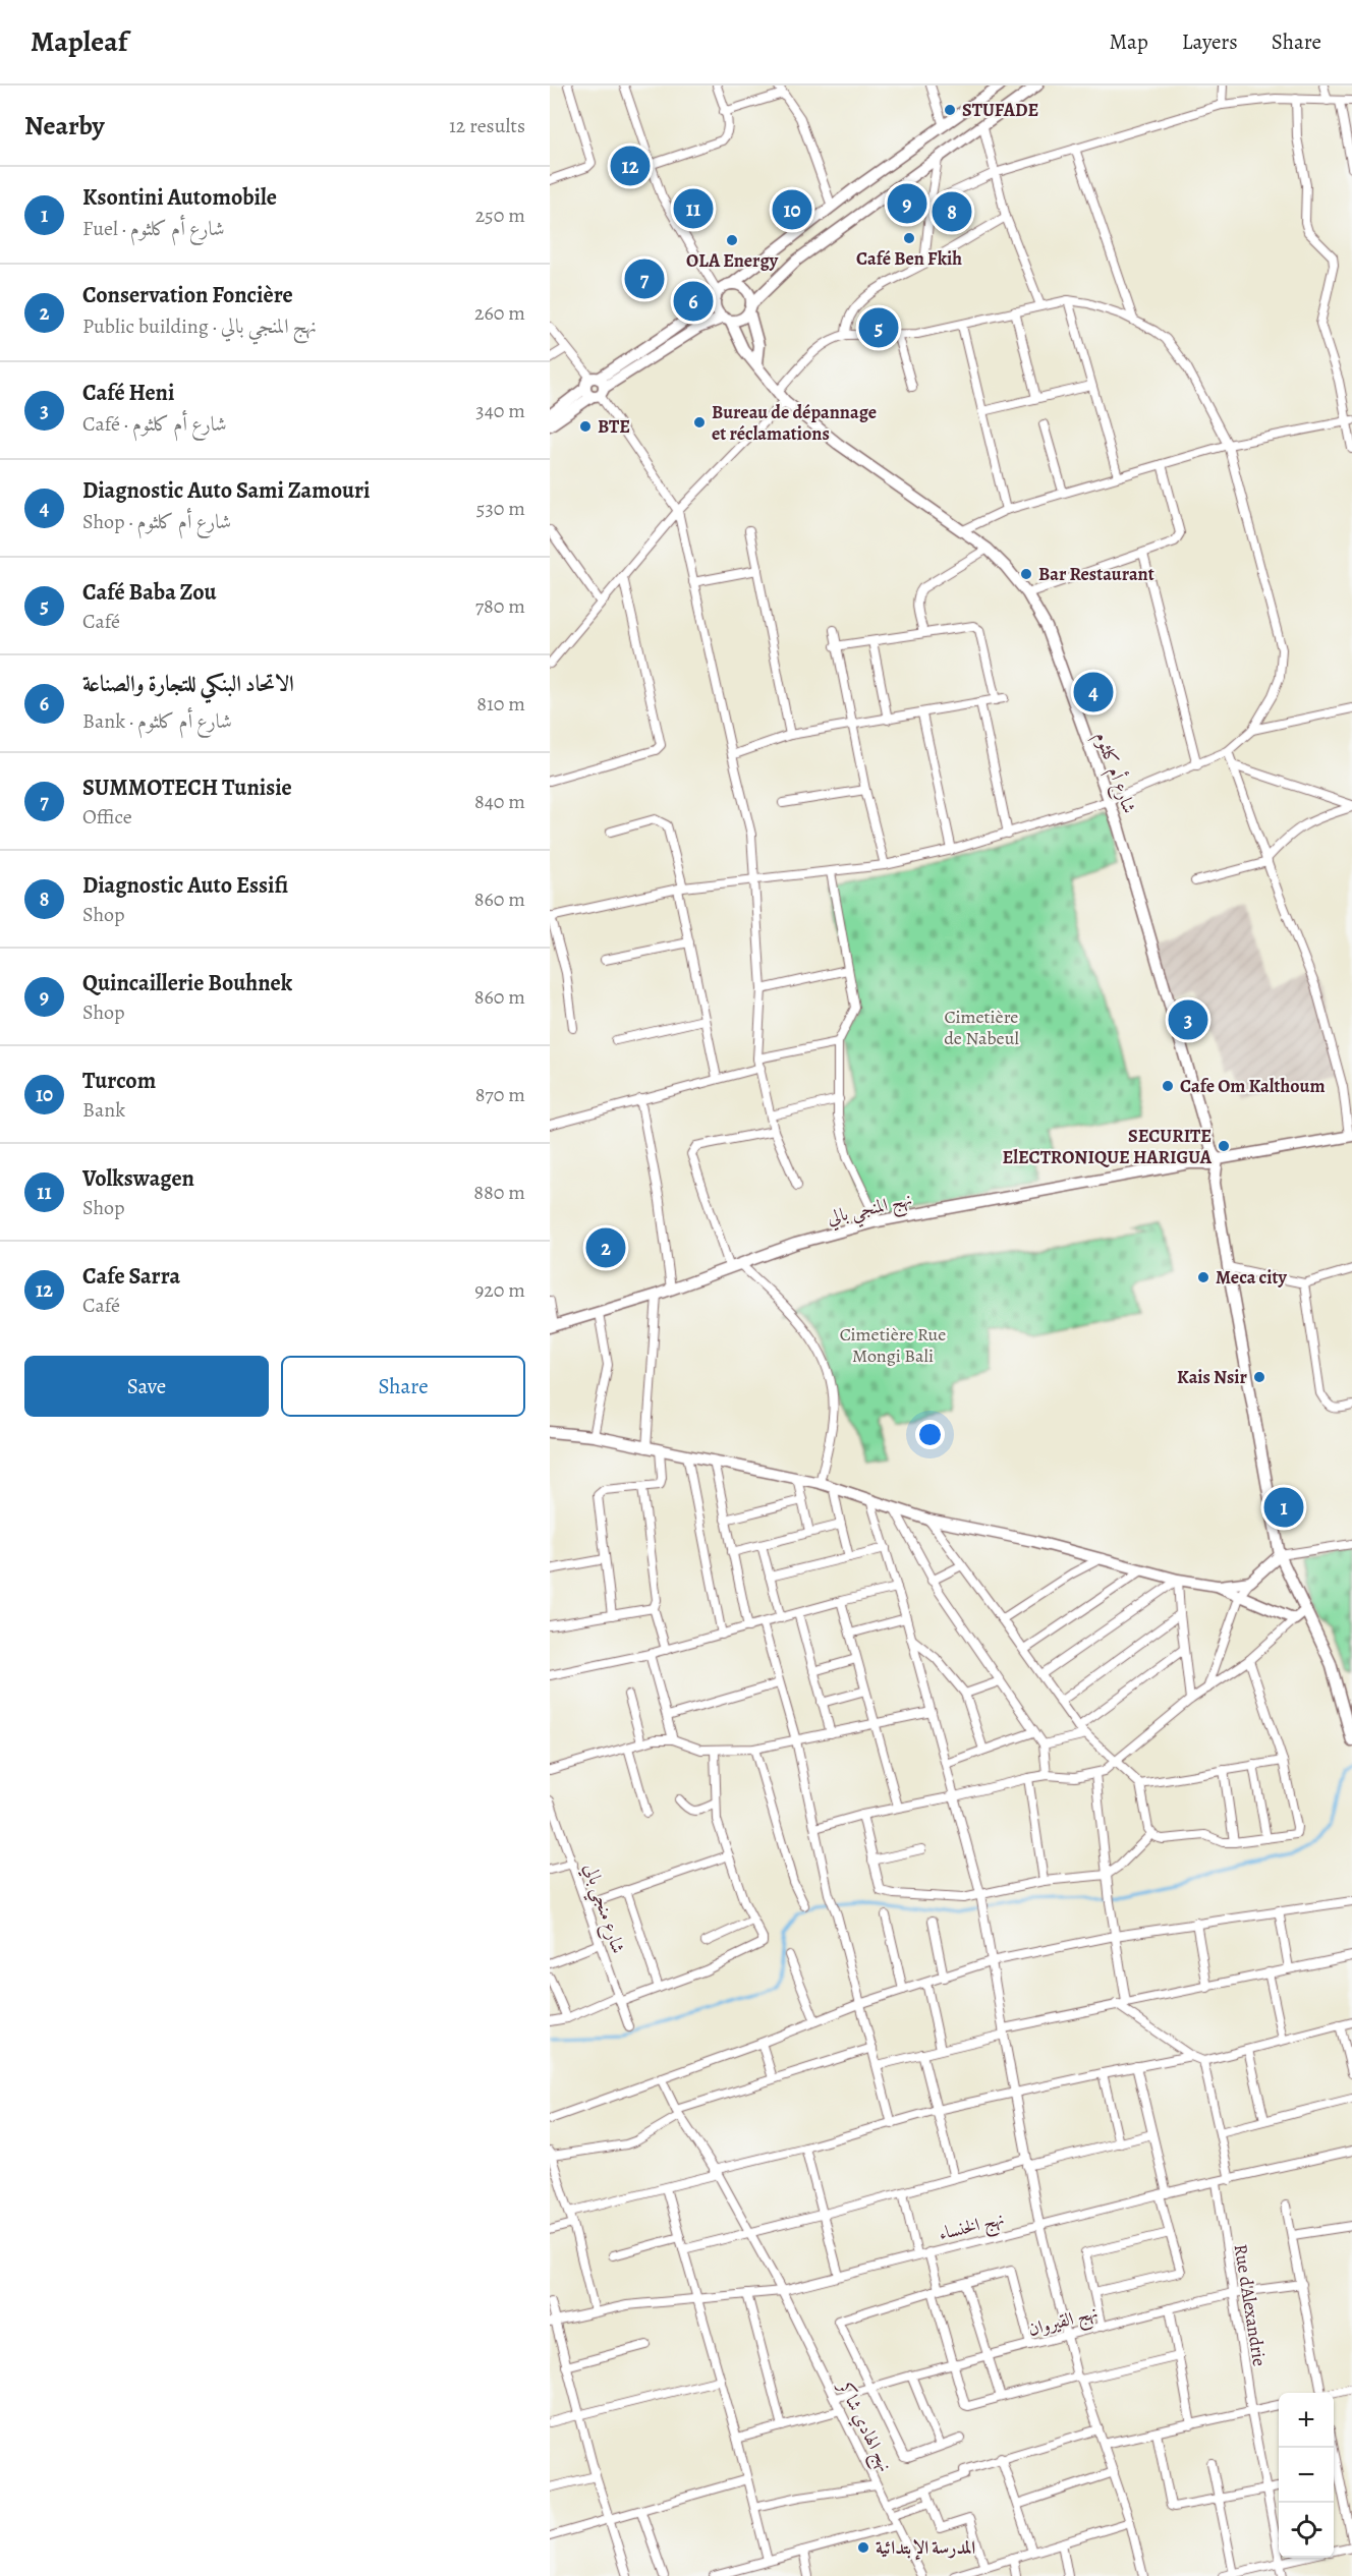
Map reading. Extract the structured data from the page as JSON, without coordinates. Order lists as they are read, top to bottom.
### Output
{
  "streets": {
    "street": [
      "شارع أم كلثوم",
      "نهج المنجي بالي",
      "شارع منجي بالي",
      "نهج الخنساء",
      "Rue d'Alexandrie",
      "نهج القيروان",
      "نهج الهادي شاكر"
    ]
  },
  "crossings": [
    ["شارع أم كلثوم", "نهج المنجي بالي"],
    ["نهج الخنساء", "Rue d'Alexandrie"],
    ["نهج الخنساء", "نهج الهادي شاكر"],
    ["Rue d'Alexandrie", "نهج القيروان"],
    ["نهج القيروان", "نهج الهادي شاكر"]
  ],
  "parks": ["Cimetière de Nabeul", "Cimetière Rue Mongi Bali"],
  "places": [
    "STUFADE",
    "Café Ben Fkih",
    "OLA Energy",
    "Bureau de dépannage et réclamations",
    "BTE",
    "Bar Restaurant",
    "Cafe Om Kalthoum",
    "SECURITE ElECTRONIQUE HARIGUA",
    "Meca city",
    "Kais Nsir",
    "المدرسة الإبتدائية"
  ],
  "page": {
    "header": "Mapleaf",
    "nav": ["Map", "Layers", "Share"],
    "heading": ["Nearby", "12 results"],
    "pins": [
      "12",
      "9",
      "11",
      "10",
      "8",
      "7",
      "6",
      "5",
      "4",
      "3",
      "2",
      "1"
    ],
    "list": [
      {
        "mark": "1",
        "name": "Ksontini Automobile",
        "note": "Fuel · شارع أم كلثوم",
        "value": "250 m"
      },
      {
        "mark": "2",
        "name": "Conservation Foncière",
        "note": "Public building · نهج المنجي بالي",
        "value": "260 m"
      },
      {
        "mark": "3",
        "name": "Café Heni",
        "note": "Café · شارع أم كلثوم",
        "value": "340 m"
      },
      {
        "mark": "4",
        "name": "Diagnostic Auto Sami Zamouri",
        "note": "Shop · شارع أم كلثوم",
        "value": "530 m"
      },
      {
        "mark": "5",
        "name": "Café Baba Zou",
        "note": "Café",
        "value": "780 m"
      },
      {
        "mark": "6",
        "name": "الاتحاد البنكي للتجارة والصناعة",
        "note": "Bank · شارع أم كلثوم",
        "value": "810 m"
      },
      {
        "mark": "7",
        "name": "SUMMOTECH Tunisie",
        "note": "Office",
        "value": "840 m"
      },
      {
        "mark": "8",
        "name": "Diagnostic Auto Essifi",
        "note": "Shop",
        "value": "860 m"
      },
      {
        "mark": "9",
        "name": "Quincaillerie Bouhnek",
        "note": "Shop",
        "value": "860 m"
      },
      {
        "mark": "10",
        "name": "Turcom",
        "note": "Bank",
        "value": "870 m"
      },
      {
        "mark": "11",
        "name": "Volkswagen",
        "note": "Shop",
        "value": "880 m"
      },
      {
        "mark": "12",
        "name": "Cafe Sarra",
        "note": "Café",
        "value": "920 m"
      }
    ],
    "buttons": ["Save", "Share"],
    "map_buttons": ["+", "−"]
  }
}
